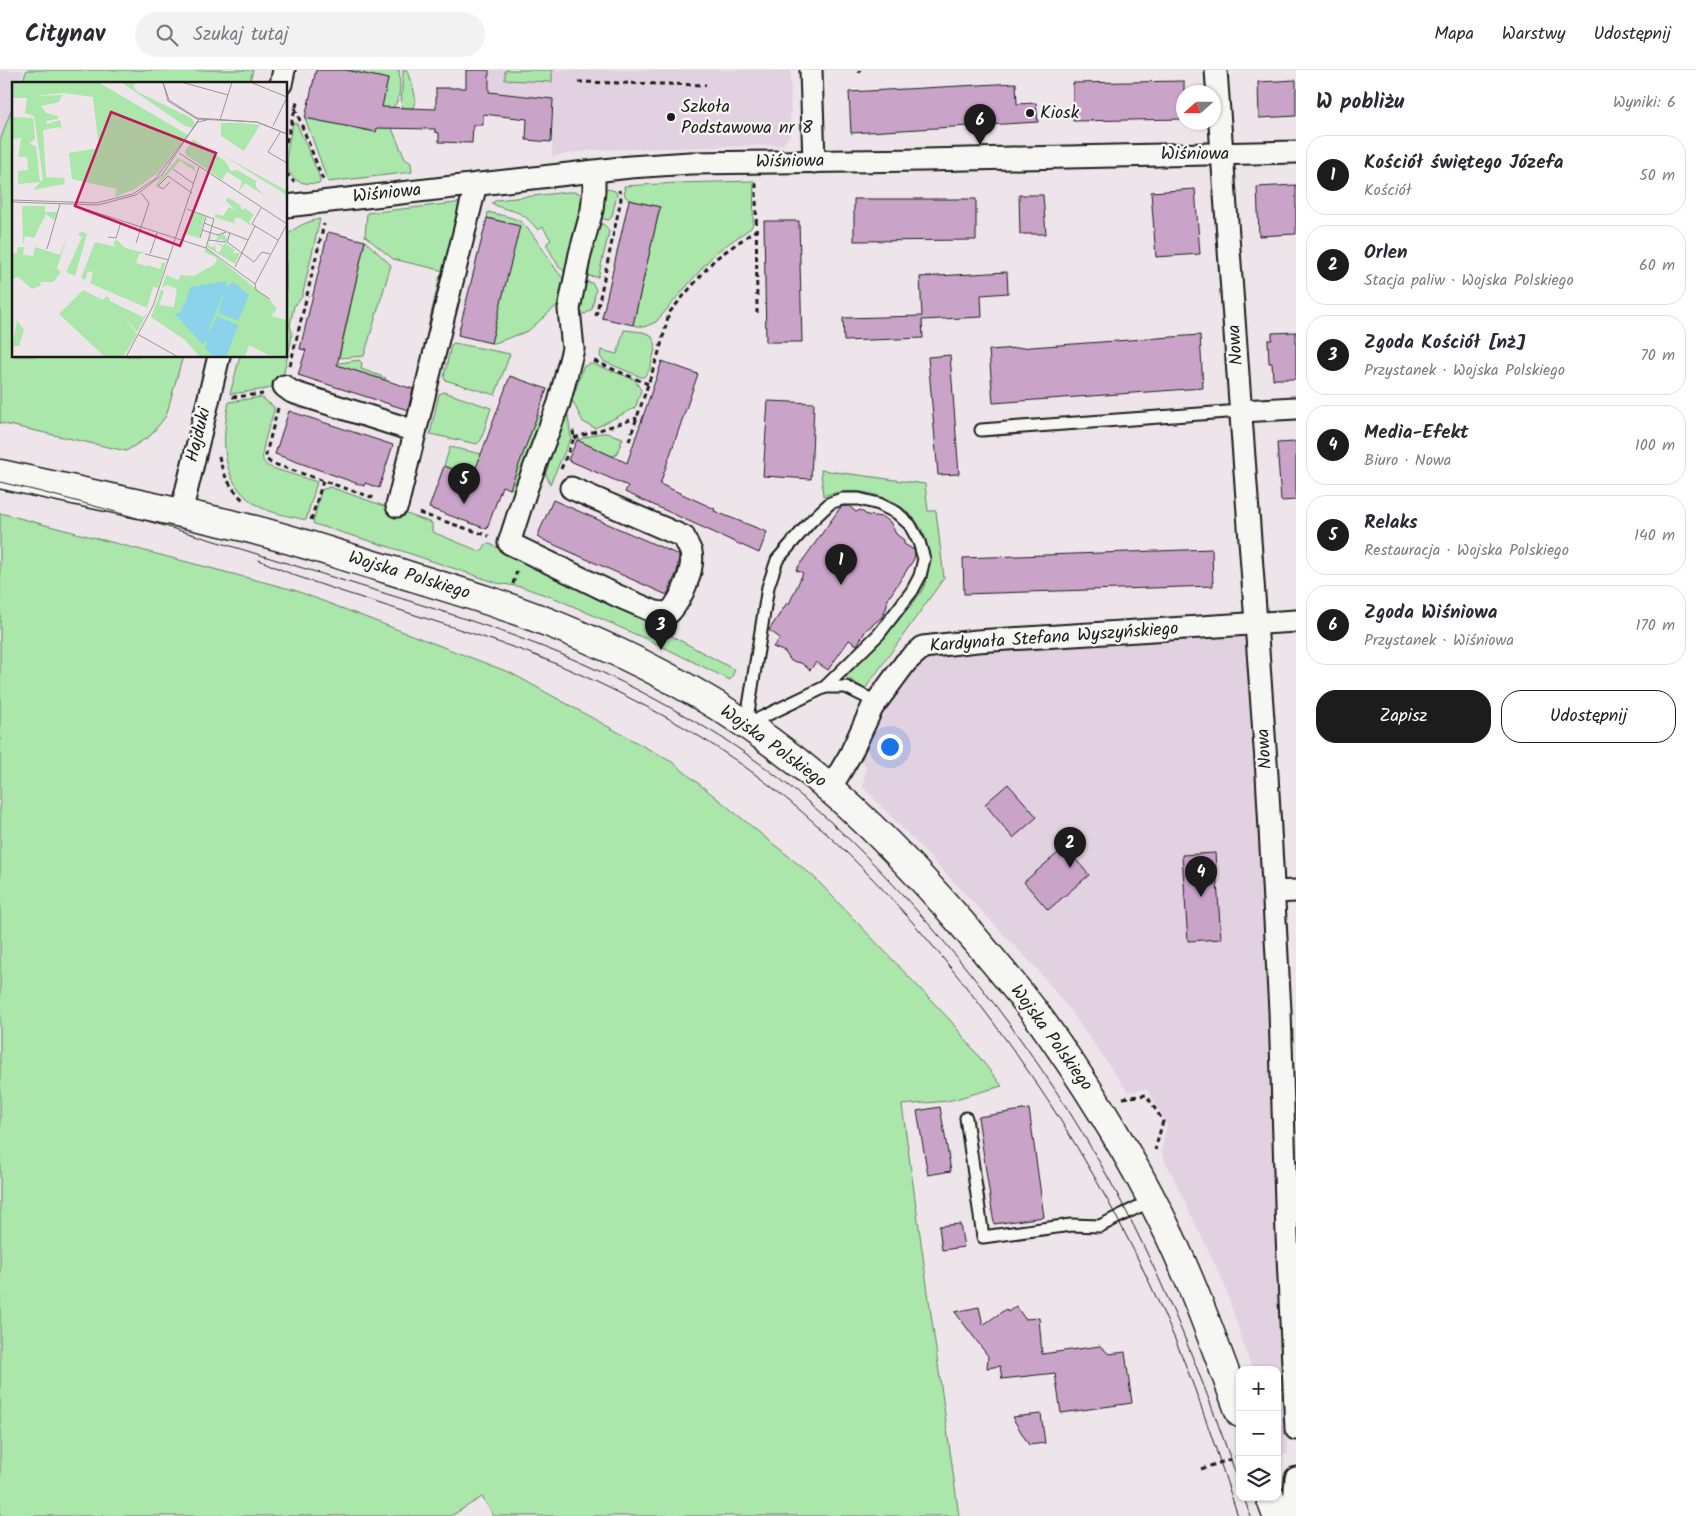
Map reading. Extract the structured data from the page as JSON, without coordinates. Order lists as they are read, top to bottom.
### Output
{
  "streets": {
    "street": [
      "Wiśniowa",
      "Nowa",
      "Hajduki",
      "Wojska Polskiego",
      "Kardynała Stefana Wyszyńskiego"
    ]
  },
  "crossings": [
    ["Wiśniowa", "Nowa"],
    ["Nowa", "Kardynała Stefana Wyszyńskiego"],
    ["Hajduki", "Wojska Polskiego"],
    ["Wojska Polskiego", "Kardynała Stefana Wyszyńskiego"]
  ],
  "places": ["Kiosk", "Szkoła Podstawowa nr 8"],
  "north": "left",
  "page": {
    "header": "Citynav",
    "search": "Szukaj tutaj",
    "nav": ["Mapa", "Warstwy", "Udostępnij"],
    "heading": ["W pobliżu", "Wyniki: 6"],
    "pins": [
      "6",
      "5",
      "1",
      "3",
      "2",
      "4"
    ],
    "list": [
      {
        "mark": "1",
        "name": "Kościół świętego Józefa",
        "note": "Kościół",
        "value": "50 m"
      },
      {
        "mark": "2",
        "name": "Orlen",
        "note": "Stacja paliw · Wojska Polskiego",
        "value": "60 m"
      },
      {
        "mark": "3",
        "name": "Zgoda Kościół [nż]",
        "note": "Przystanek · Wojska Polskiego",
        "value": "70 m"
      },
      {
        "mark": "4",
        "name": "Media-Efekt",
        "note": "Biuro · Nowa",
        "value": "100 m"
      },
      {
        "mark": "5",
        "name": "Relaks",
        "note": "Restauracja · Wojska Polskiego",
        "value": "140 m"
      },
      {
        "mark": "6",
        "name": "Zgoda Wiśniowa",
        "note": "Przystanek · Wiśniowa",
        "value": "170 m"
      }
    ],
    "buttons": ["Zapisz", "Udostępnij"],
    "map_buttons": ["+", "−"]
  }
}
